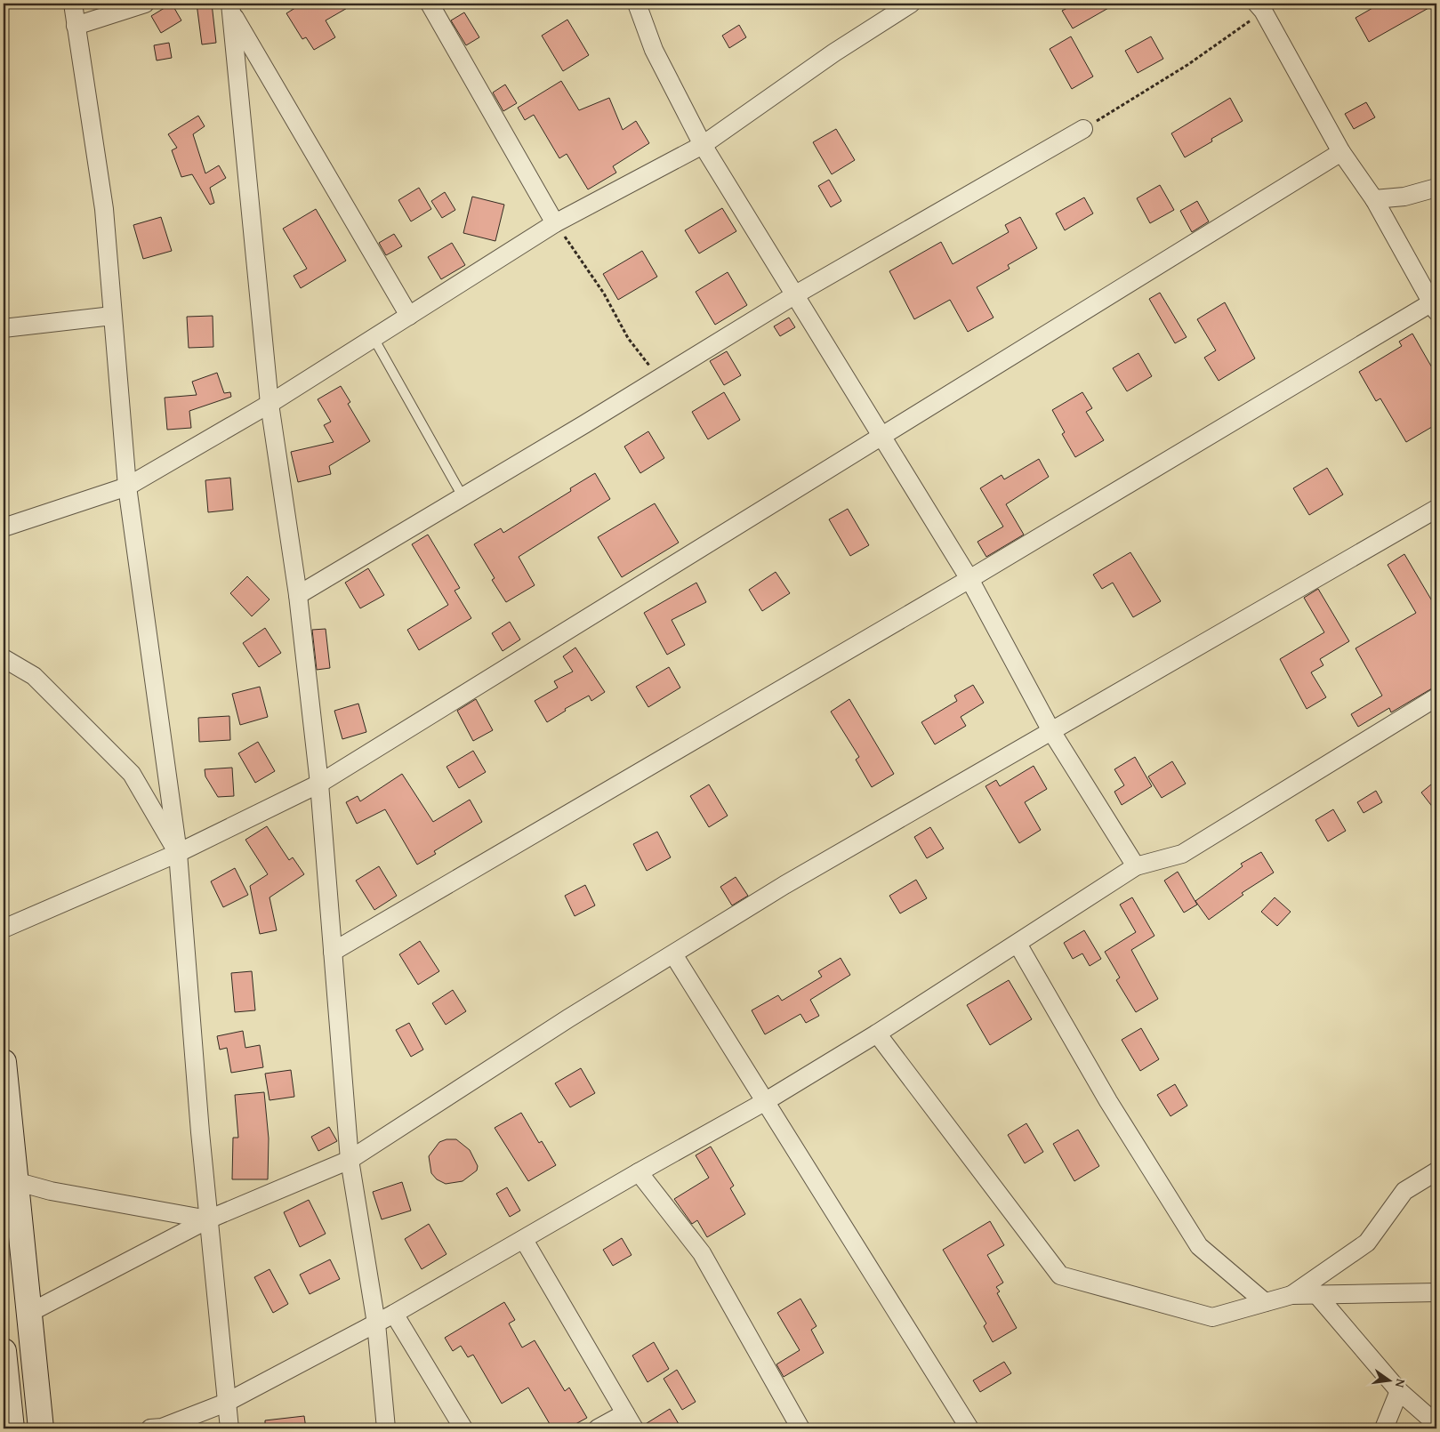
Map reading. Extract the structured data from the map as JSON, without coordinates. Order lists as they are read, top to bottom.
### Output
{
  "north": "right"
}
